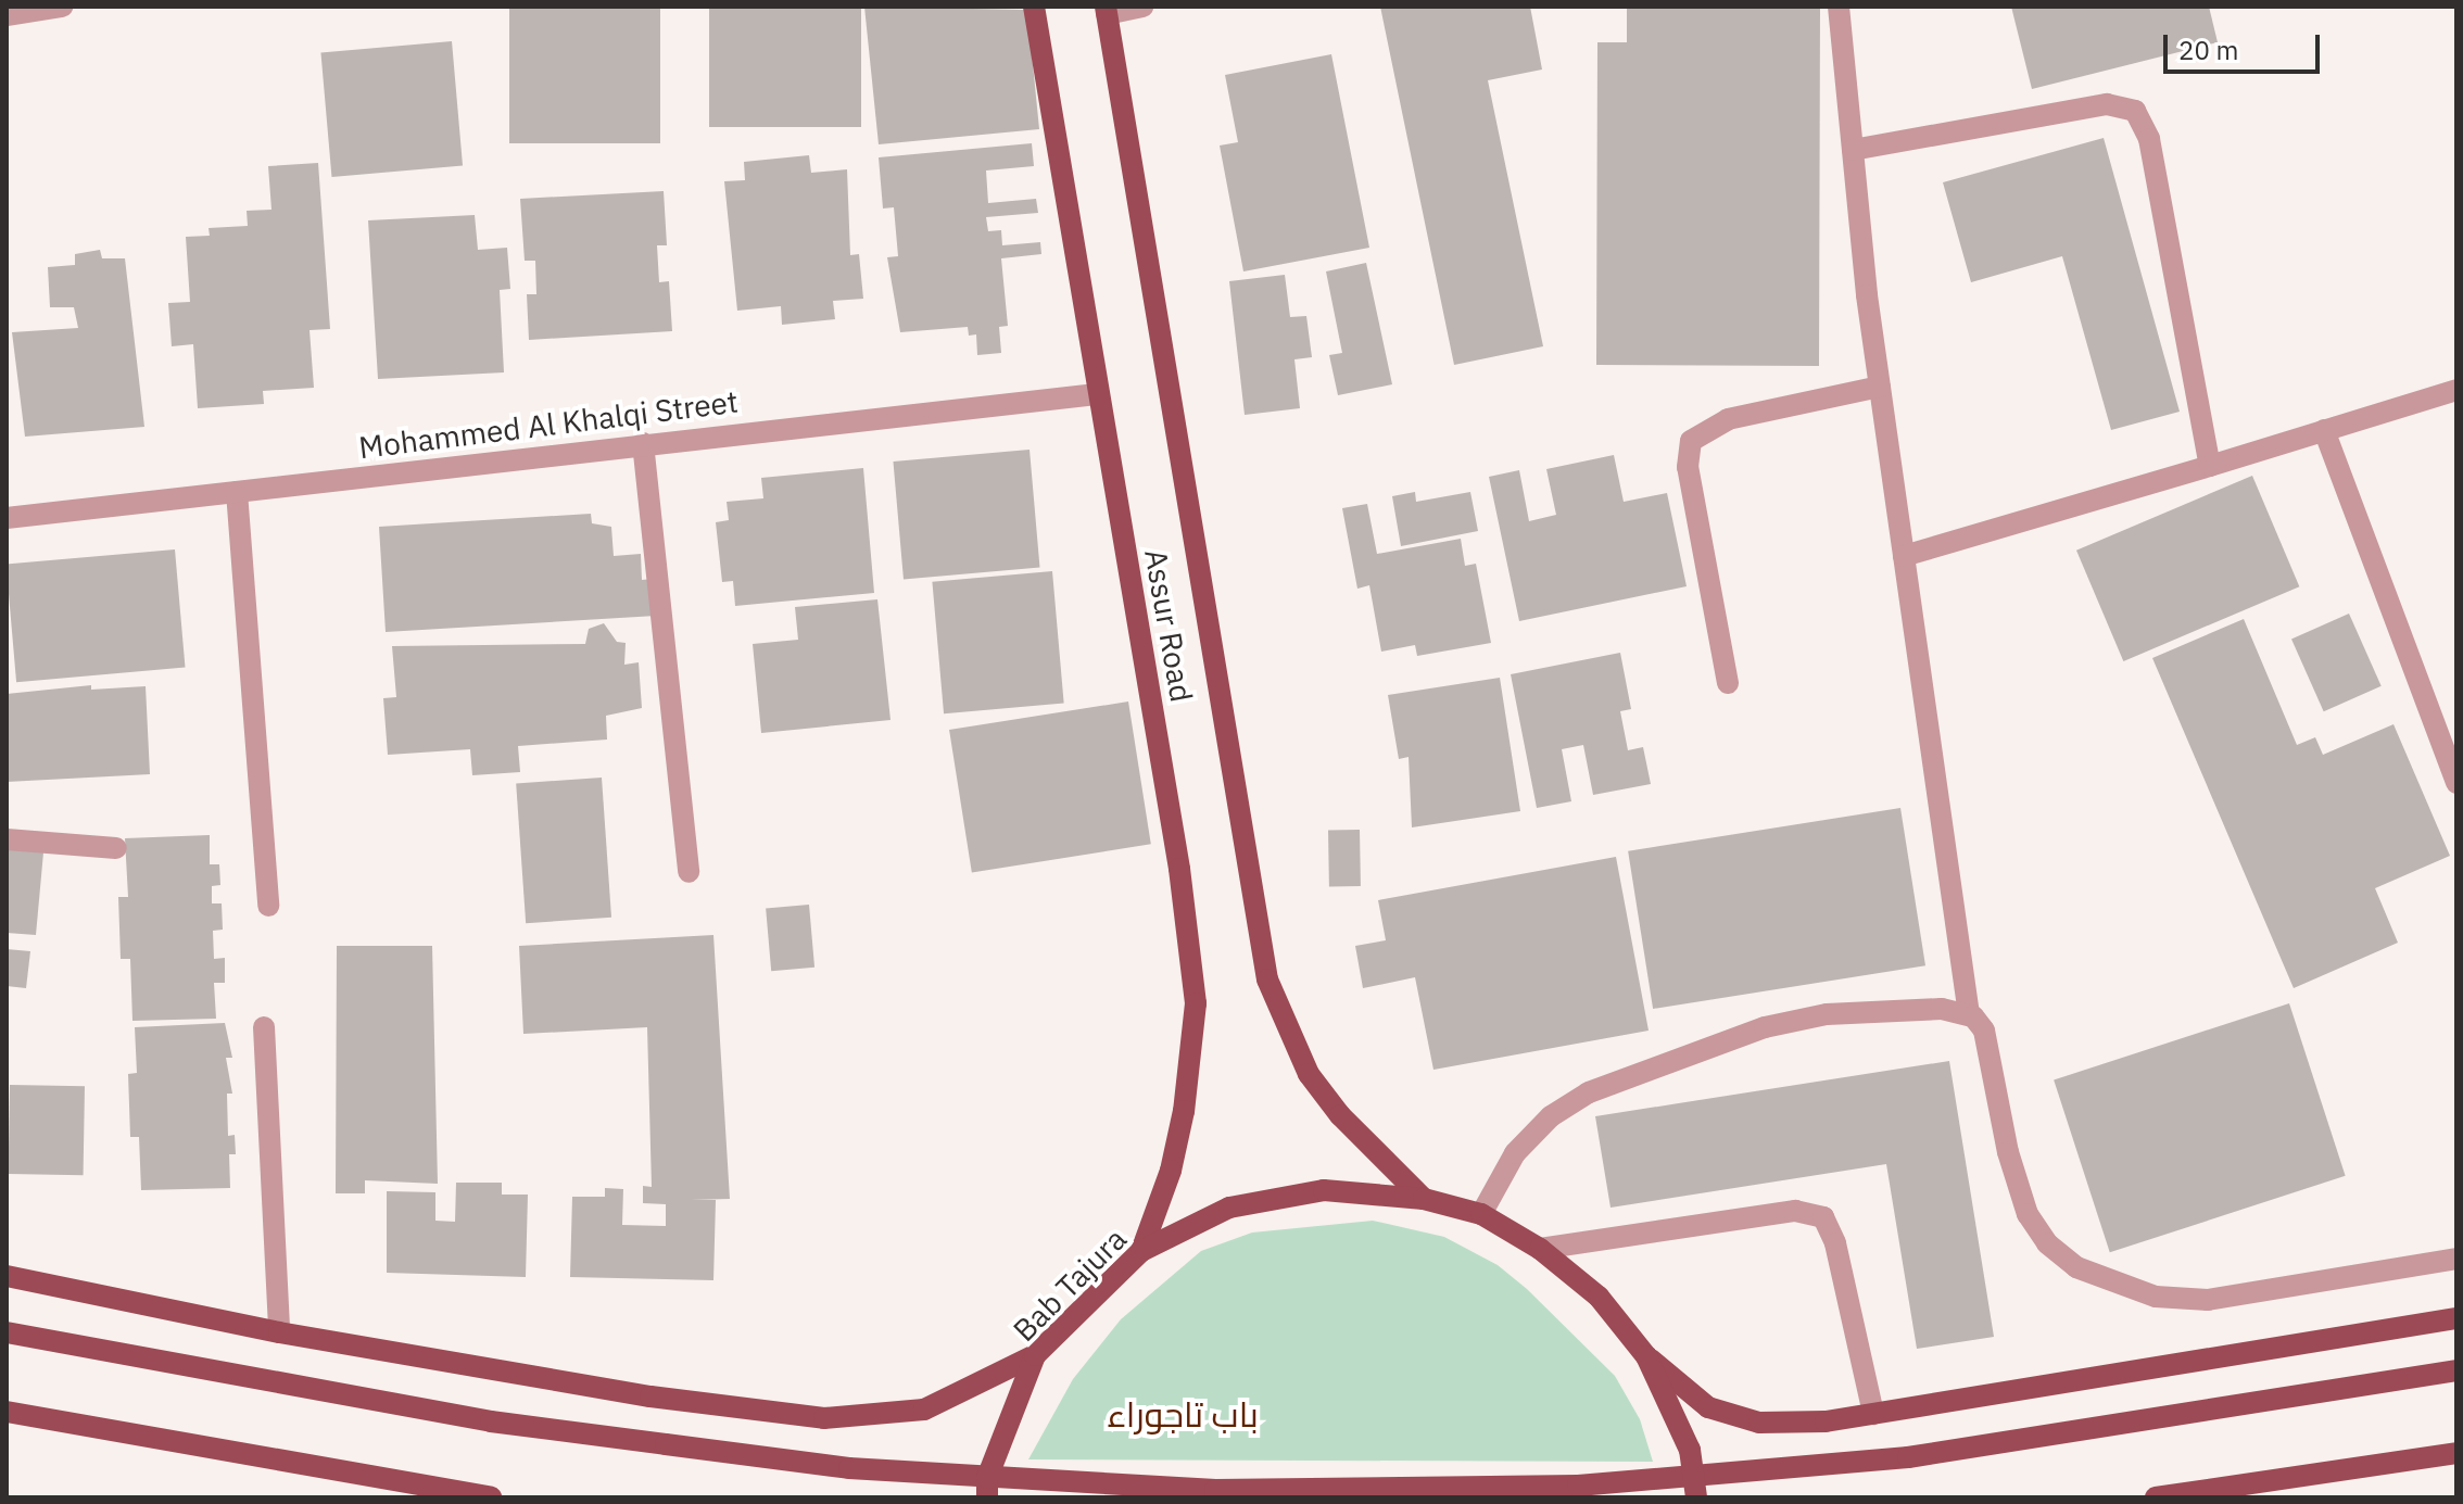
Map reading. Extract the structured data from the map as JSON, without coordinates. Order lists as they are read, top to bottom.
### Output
{
  "streets": {
    "main road": ["Assur Road", "Bab Tajura"],
    "street": ["Mohammed Al Khalqi Street"]
  },
  "crossings": [
    ["Mohammed Al Khalqi Street", "Assur Road"],
    ["Assur Road", "Bab Tajura"]
  ],
  "districts": ["باب تاجوراء"],
  "scale_bar": "20 m"
}
